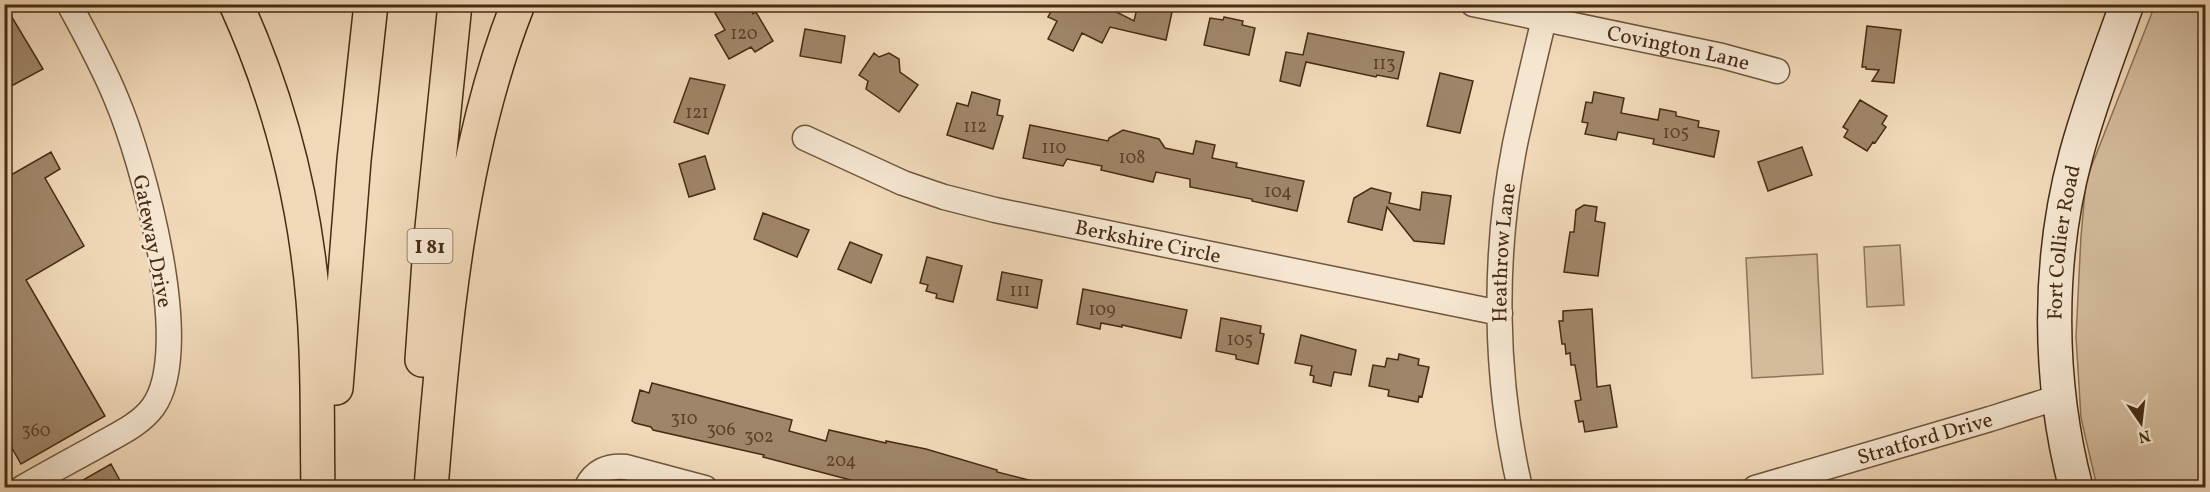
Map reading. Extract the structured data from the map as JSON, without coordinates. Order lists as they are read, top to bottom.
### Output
{
  "streets": {
    "highway": ["I 81"],
    "street": [
      "Covington Lane",
      "Gateway Drive",
      "Berkshire Circle",
      "Fort Collier Road",
      "Heathrow Lane",
      "Stratford Drive"
    ]
  },
  "crossings": [
    ["Covington Lane", "Heathrow Lane"],
    ["Berkshire Circle", "Heathrow Lane"],
    ["Fort Collier Road", "Stratford Drive"]
  ],
  "house_numbers": [
    "120",
    "113",
    "121",
    "112",
    "105",
    "110",
    "108",
    "104",
    "111",
    "109",
    "105",
    "310",
    "306",
    "360",
    "302",
    "204"
  ],
  "north": "bottom"
}
